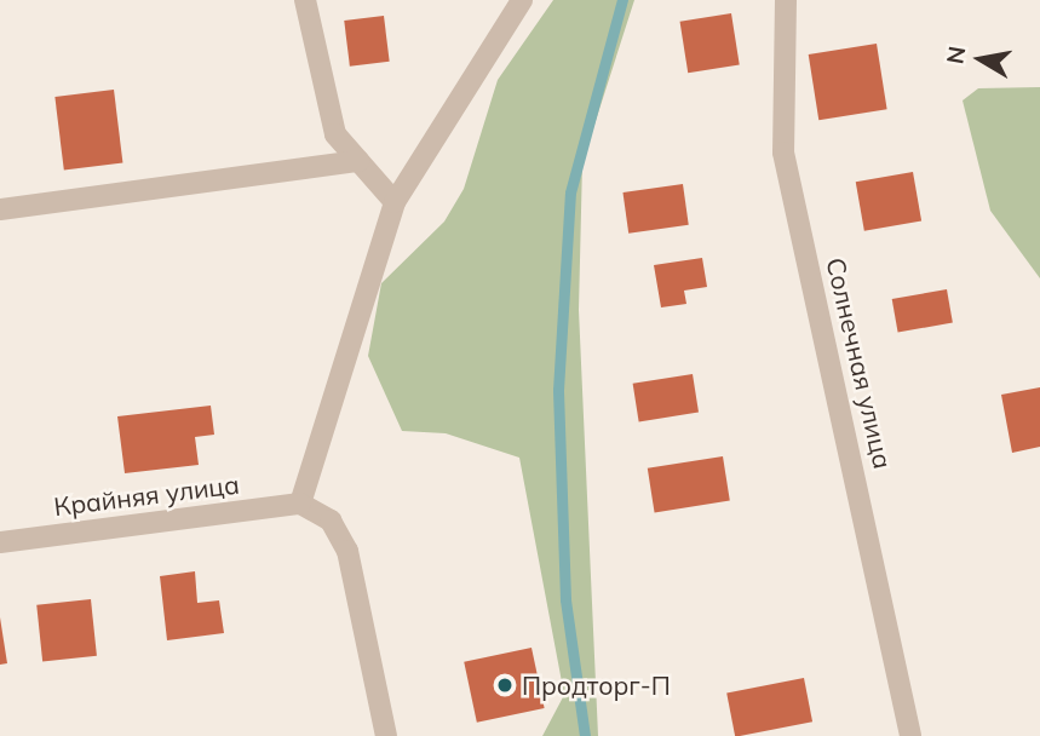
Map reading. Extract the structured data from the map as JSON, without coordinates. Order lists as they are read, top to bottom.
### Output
{
  "streets": {
    "street": ["Солнечная улица", "Крайняя улица"]
  },
  "places": ["Продторг-П"],
  "north": "left"
}
